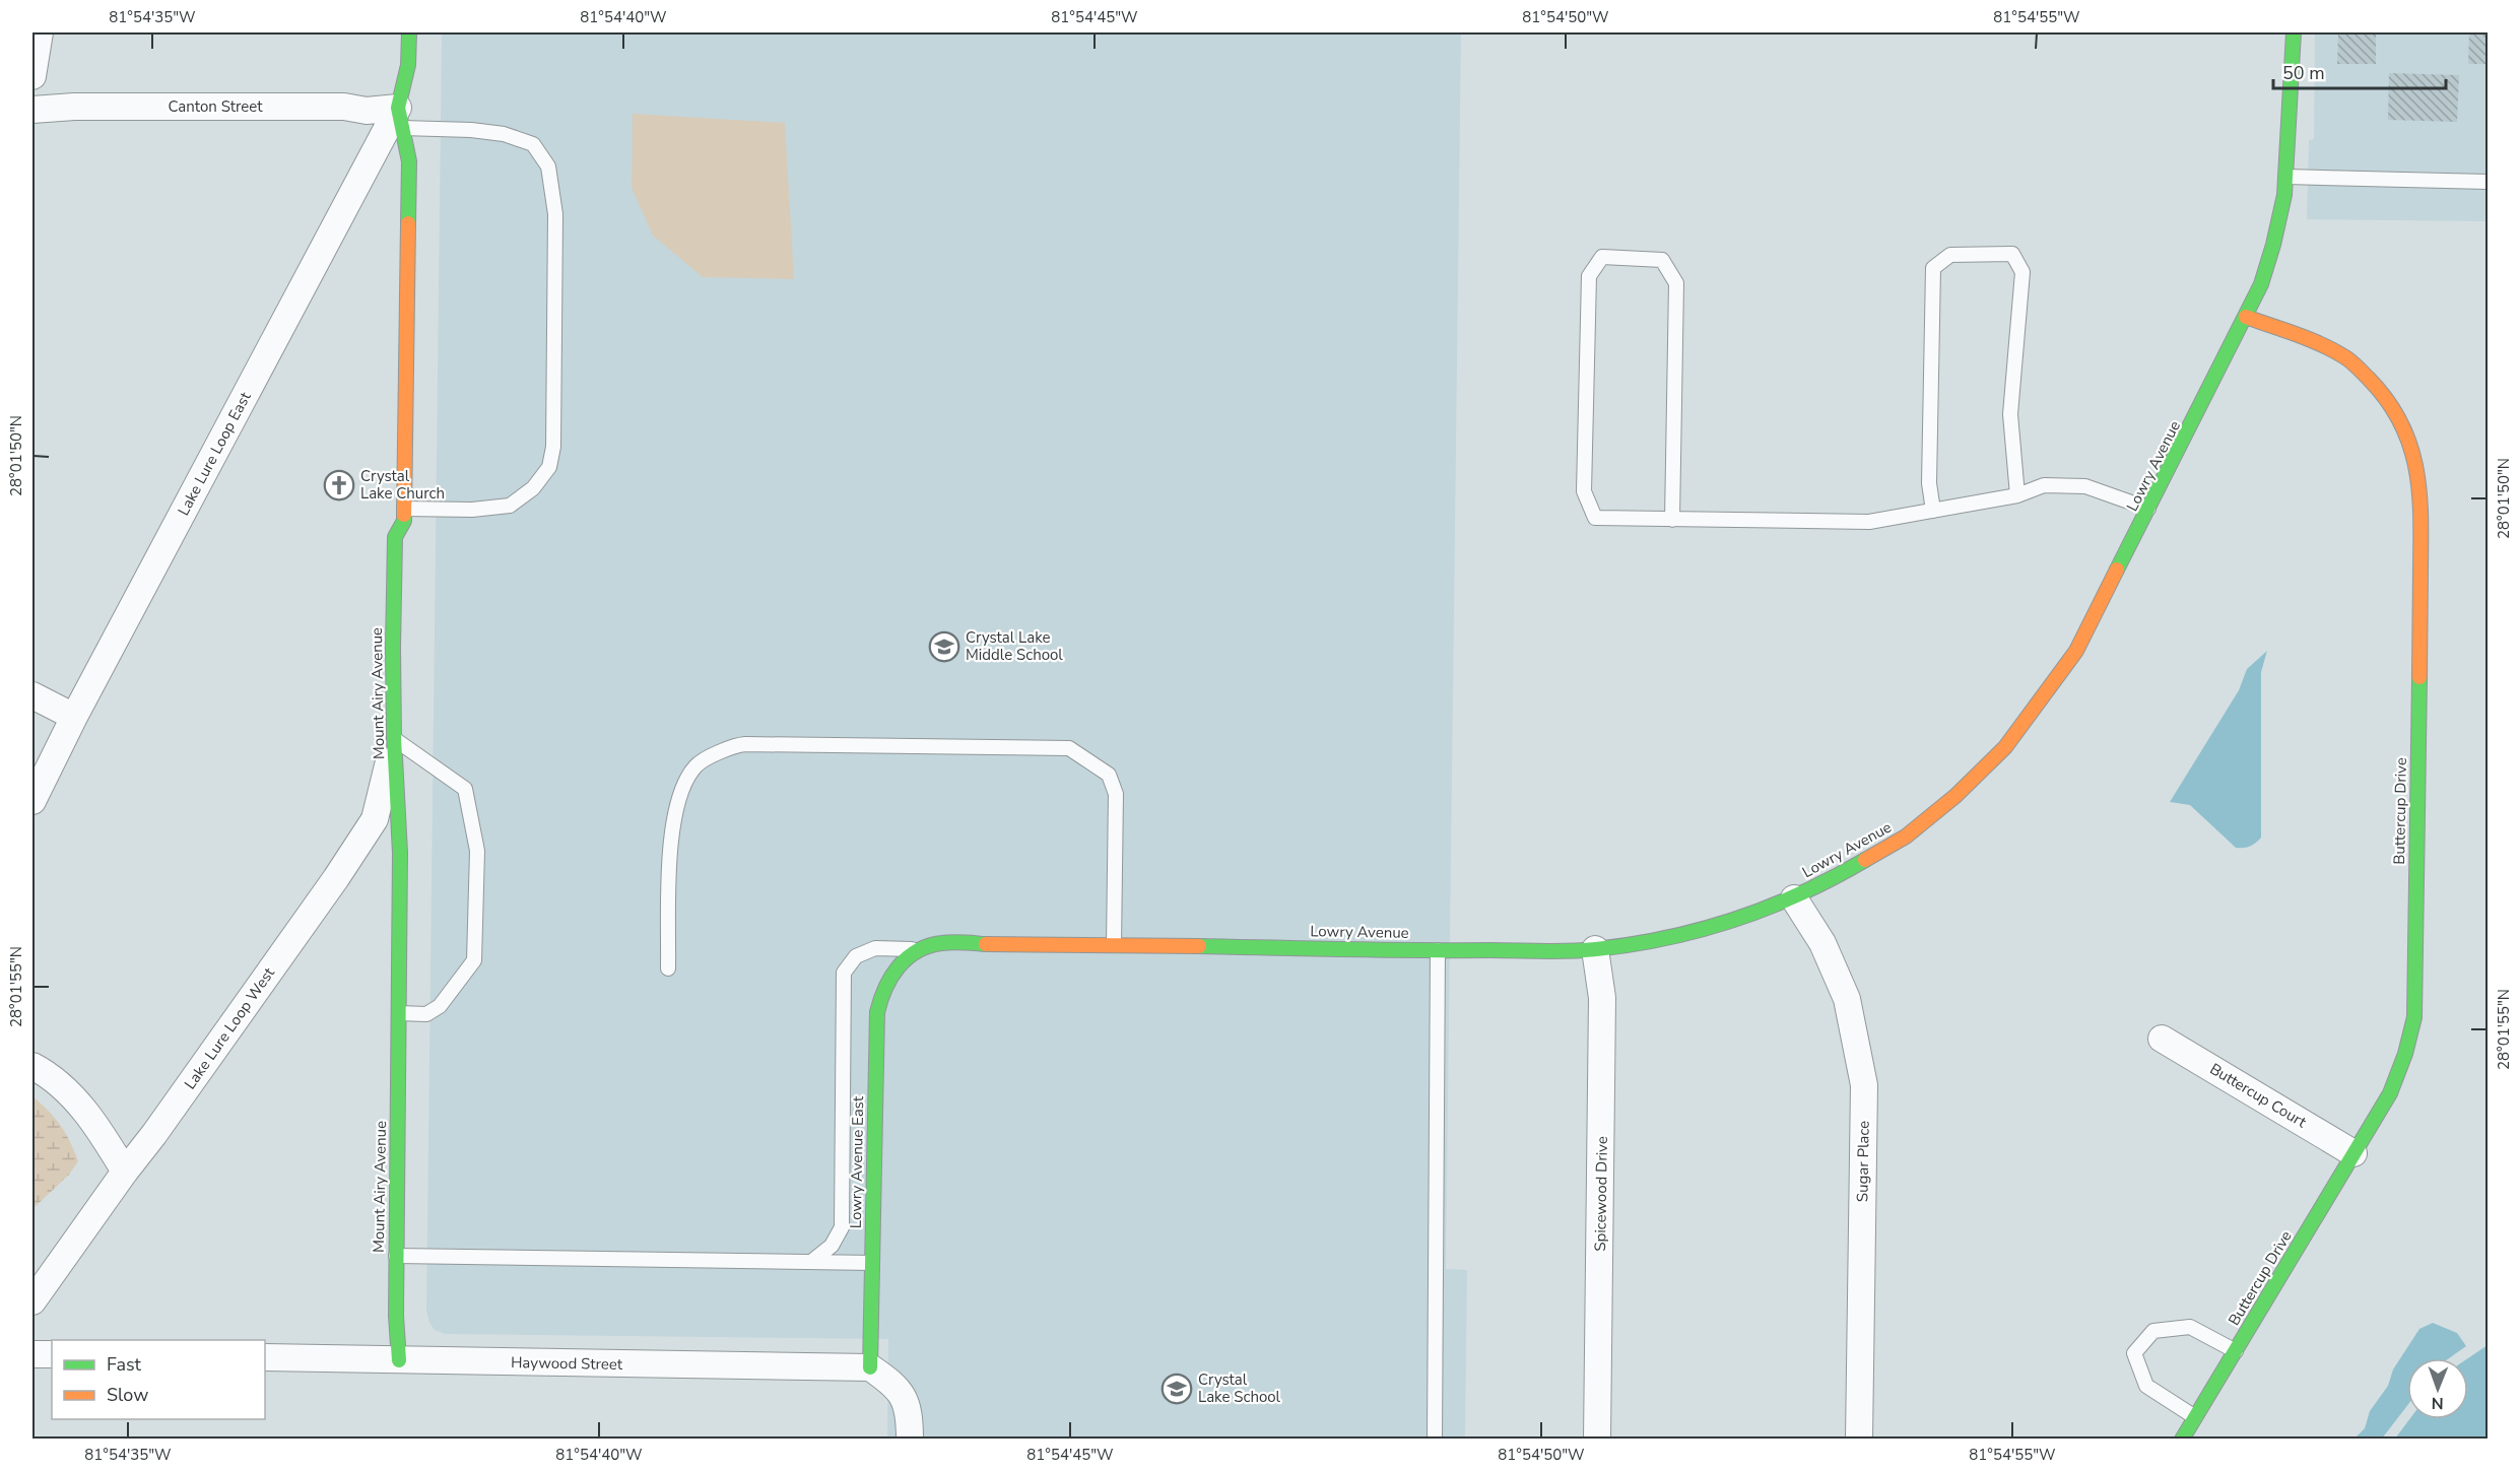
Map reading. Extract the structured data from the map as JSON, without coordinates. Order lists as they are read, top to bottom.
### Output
{
  "streets": {
    "street": [
      "Canton Street",
      "Lake Lure Loop East",
      "Lowry Avenue",
      "Mount Airy Avenue",
      "Buttercup Drive",
      "Lake Lure Loop West",
      "Buttercup Court",
      "Sugar Place",
      "Lowry Avenue East",
      "Spicewood Drive",
      "Haywood Street"
    ]
  },
  "crossings": [
    ["Canton Street", "Lake Lure Loop East"],
    ["Canton Street", "Mount Airy Avenue"],
    ["Lake Lure Loop East", "Mount Airy Avenue"],
    ["Lowry Avenue", "Buttercup Drive"],
    ["Lowry Avenue", "Sugar Place"],
    ["Lowry Avenue", "Lowry Avenue East"],
    ["Lowry Avenue", "Spicewood Drive"],
    ["Mount Airy Avenue", "Lake Lure Loop West"],
    ["Mount Airy Avenue", "Haywood Street"],
    ["Buttercup Drive", "Buttercup Court"],
    ["Lowry Avenue East", "Haywood Street"]
  ],
  "places": {
    "church": ["Crystal Lake Church"],
    "school or university": ["Crystal Lake Middle School", "Crystal Lake School"]
  },
  "legend": ["Fast", "Slow"],
  "scale_bar": "50 m",
  "north": "bottom",
  "coordinates": [
    "81°54'35\"W",
    "81°54'40\"W",
    "81°54'45\"W",
    "81°54'50\"W",
    "81°54'55\"W",
    "28°01'50\"N",
    "28°01'55\"N"
  ]
}
